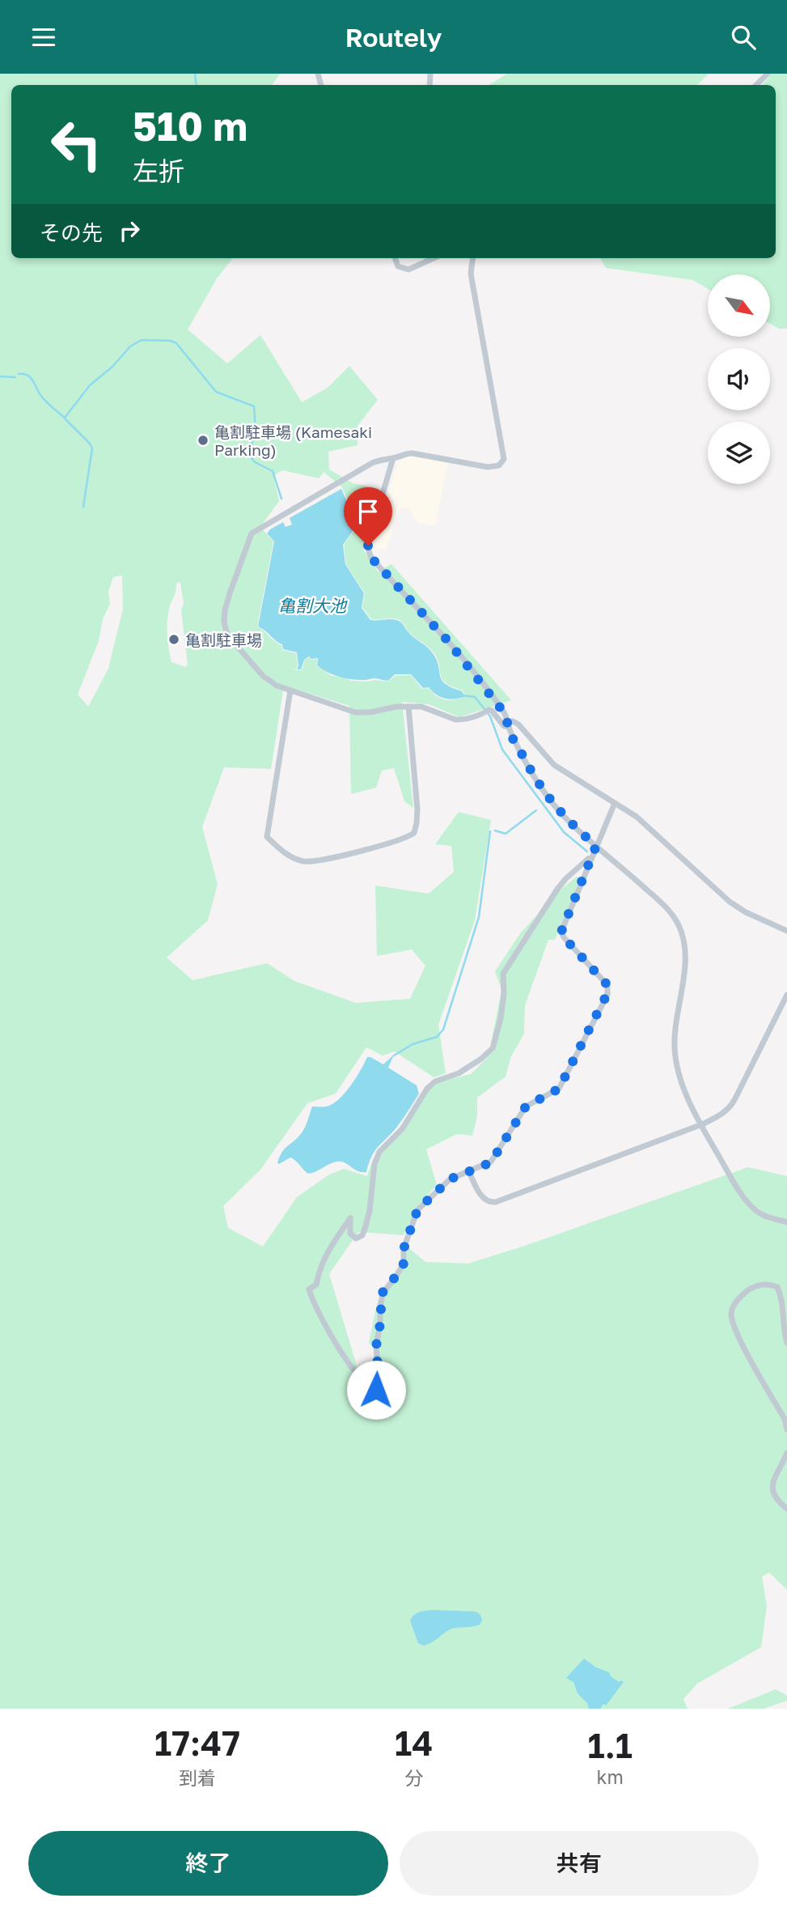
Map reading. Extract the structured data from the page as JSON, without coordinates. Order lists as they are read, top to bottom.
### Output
{
  "water": ["亀割大池"],
  "places": ["亀割駐車場 (Kamesaki Parking)", "亀割駐車場"],
  "north": "bottom right",
  "page": {
    "header": "Routely",
    "turn": ["510 m", "左折"],
    "then": "その先",
    "eta": [
      "17:47",
      "到着",
      "14",
      "分",
      "1.1",
      "km"
    ],
    "buttons": ["終了", "共有"]
  }
}
